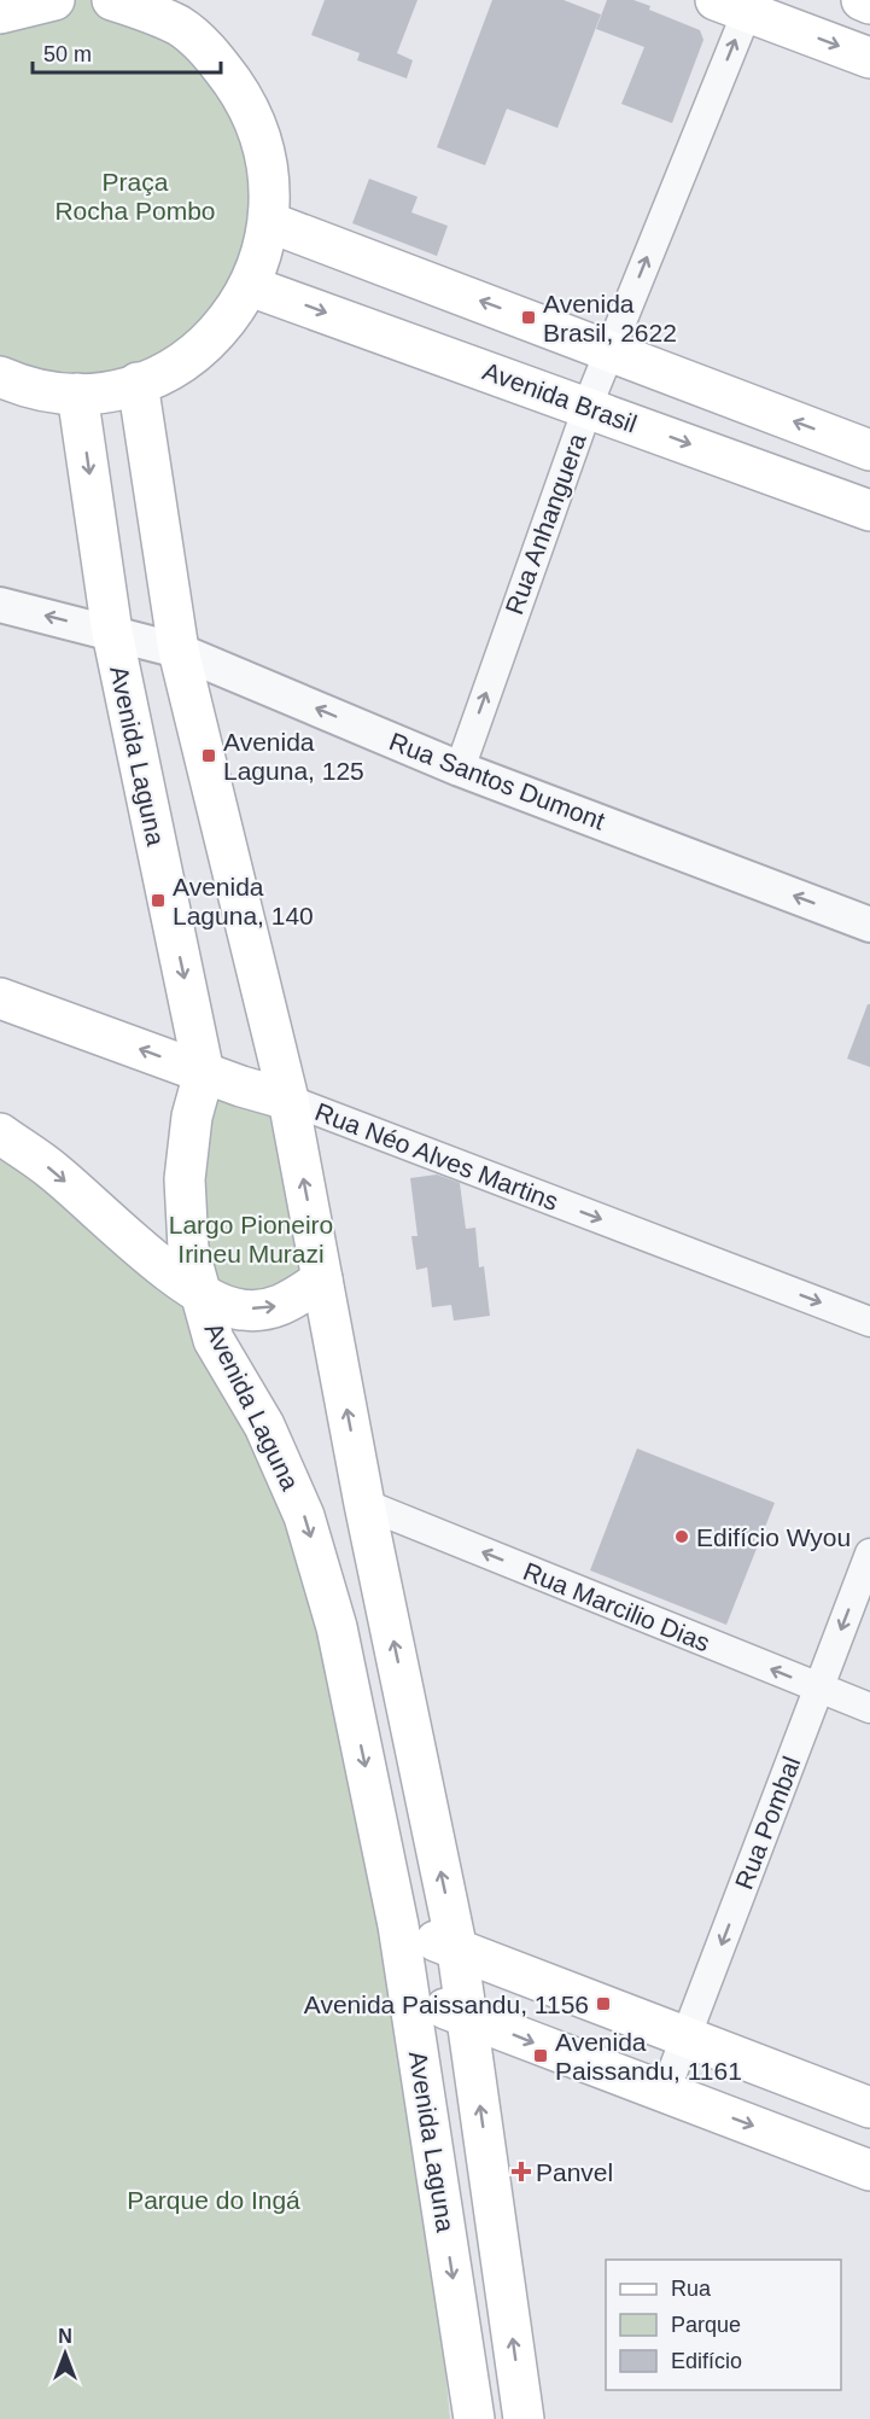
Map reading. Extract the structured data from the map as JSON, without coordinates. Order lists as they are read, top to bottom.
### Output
{
  "streets": {
    "main road": ["Avenida Brasil", "Avenida Laguna", "Rua Néo Alves Martins"],
    "street": [
      "Rua Anhanguera",
      "Rua Santos Dumont",
      "Rua Marcilio Dias",
      "Rua Pombal"
    ]
  },
  "crossings": [
    ["Avenida Brasil", "Rua Anhanguera"],
    ["Rua Anhanguera", "Rua Santos Dumont"],
    ["Avenida Laguna", "Rua Santos Dumont"],
    ["Avenida Laguna", "Rua Néo Alves Martins"],
    ["Avenida Laguna", "Rua Marcilio Dias"],
    ["Rua Marcilio Dias", "Rua Pombal"]
  ],
  "one_way": [
    "Rua Anhanguera",
    "Rua Santos Dumont",
    "Rua Marcilio Dias",
    "Rua Pombal"
  ],
  "parks": ["Praça Rocha Pombo", "Largo Pioneiro Irineu Murazi", "Parque do Ingá"],
  "places": {
    "transit": [
      "Avenida Brasil, 2622",
      "Avenida Laguna, 125",
      "Avenida Laguna, 140",
      "Avenida Paissandu, 1156",
      "Avenida Paissandu, 1161"
    ],
    "other": ["Edifício Wyou"],
    "health": ["Panvel"]
  },
  "legend": ["Rua", "Parque", "Edifício"],
  "scale_bar": "50 m",
  "north": "top"
}
